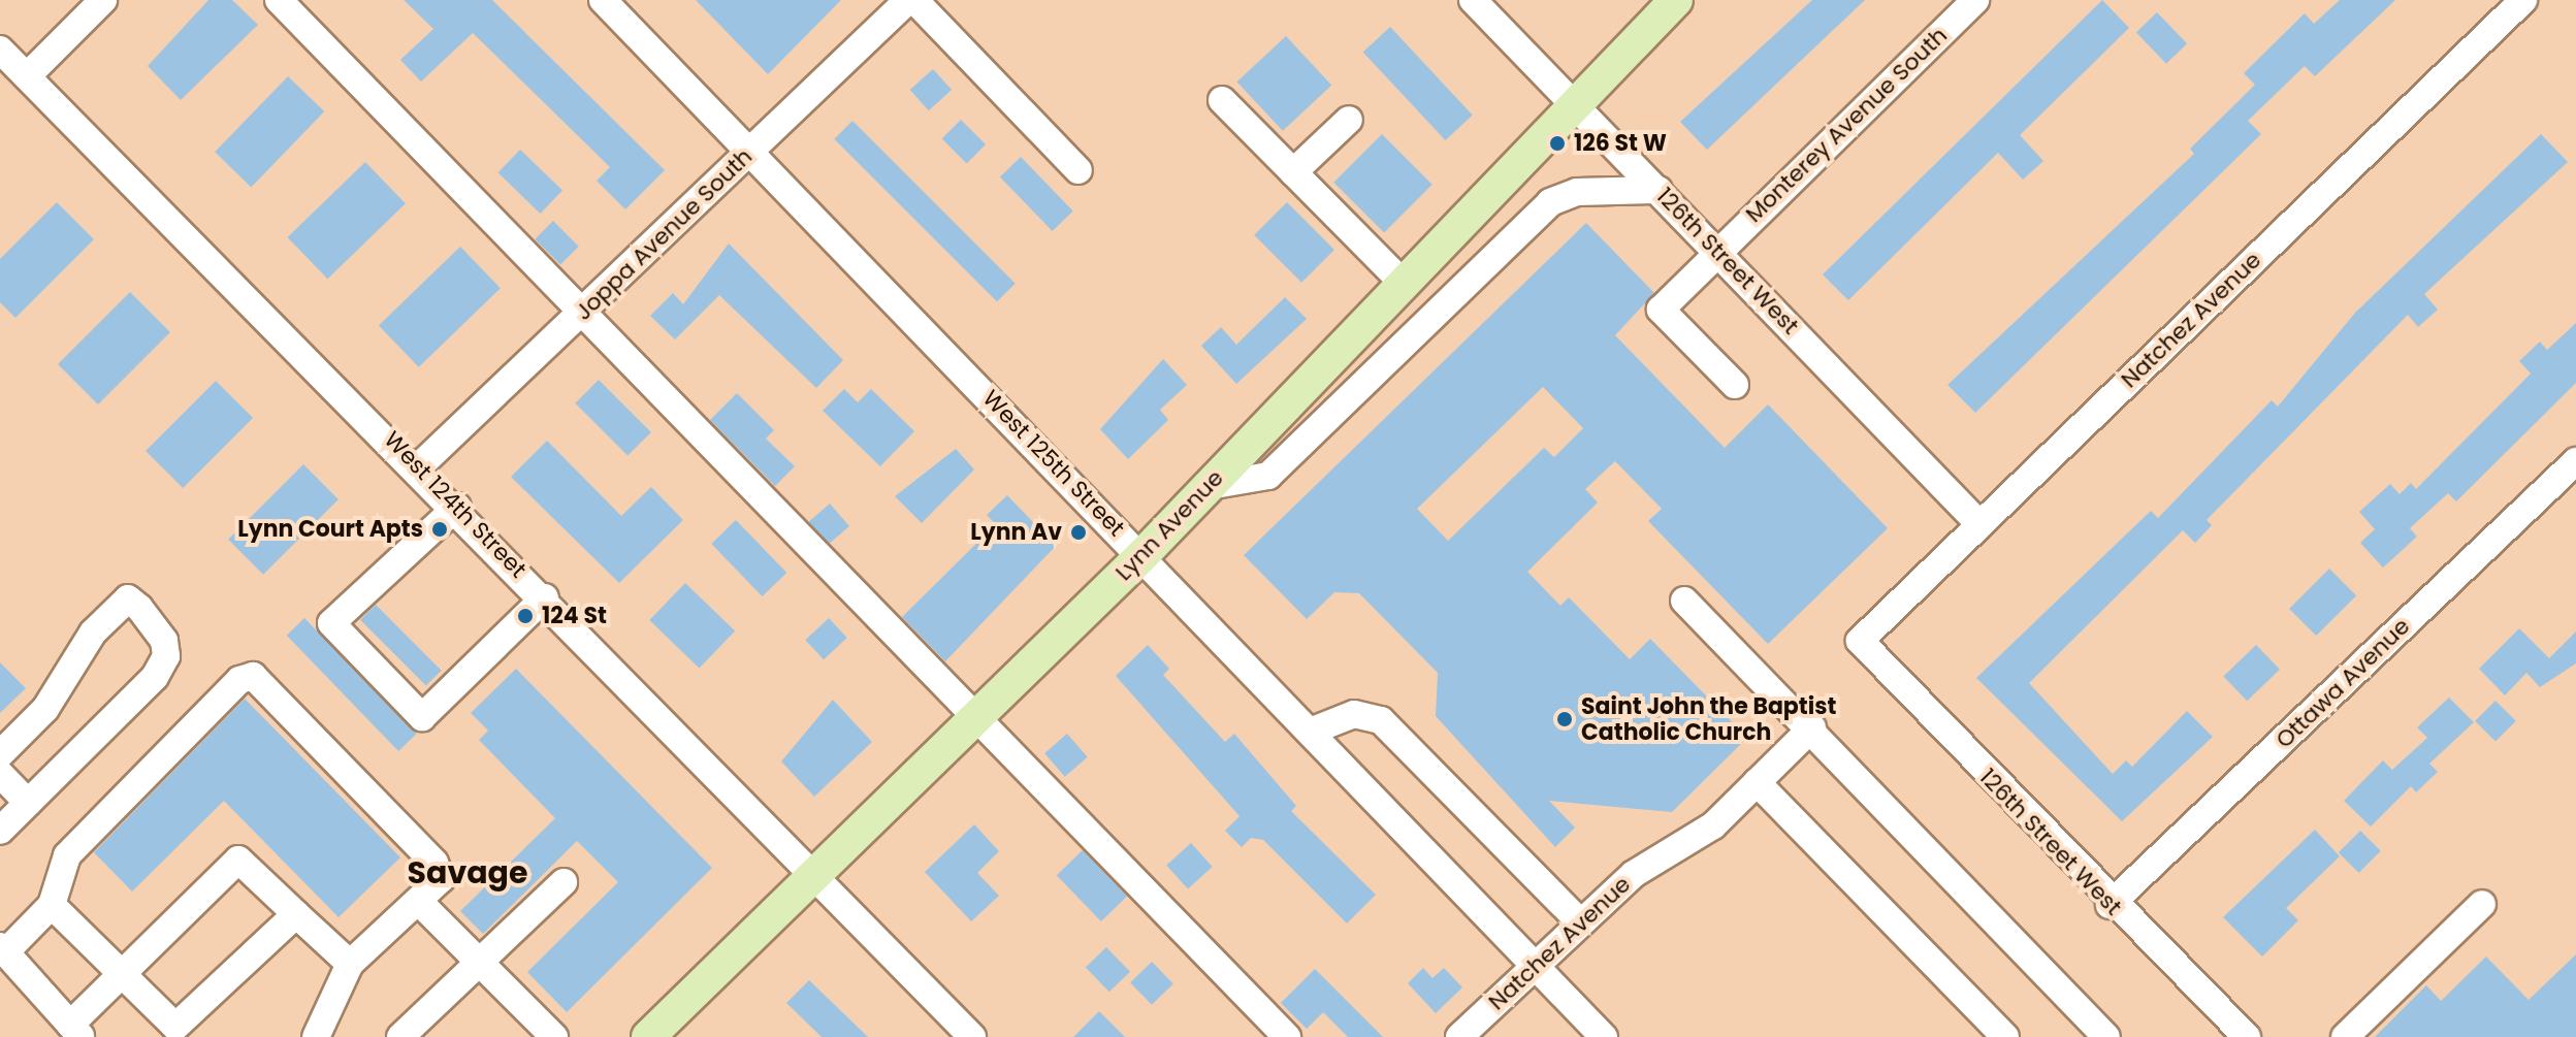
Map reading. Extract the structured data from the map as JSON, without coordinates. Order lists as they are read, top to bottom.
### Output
{
  "streets": {
    "main road": ["Lynn Avenue"],
    "street": [
      "Monterey Avenue South",
      "Joppa Avenue South",
      "126th Street West",
      "Natchez Avenue",
      "West 125th Street",
      "West 124th Street",
      "Ottawa Avenue"
    ]
  },
  "crossings": [
    ["Monterey Avenue South", "126th Street West"],
    ["Joppa Avenue South", "West 125th Street"],
    ["Joppa Avenue South", "West 124th Street"],
    ["126th Street West", "Natchez Avenue"],
    ["126th Street West", "Lynn Avenue"],
    ["126th Street West", "Ottawa Avenue"],
    ["Natchez Avenue", "West 125th Street"],
    ["West 125th Street", "Lynn Avenue"],
    ["West 124th Street", "Lynn Avenue"]
  ],
  "districts": ["Savage"],
  "places": [
    "126 St W",
    "Lynn Court Apts",
    "Lynn Av",
    "124 St",
    "Saint John the Baptist Catholic Church"
  ]
}
